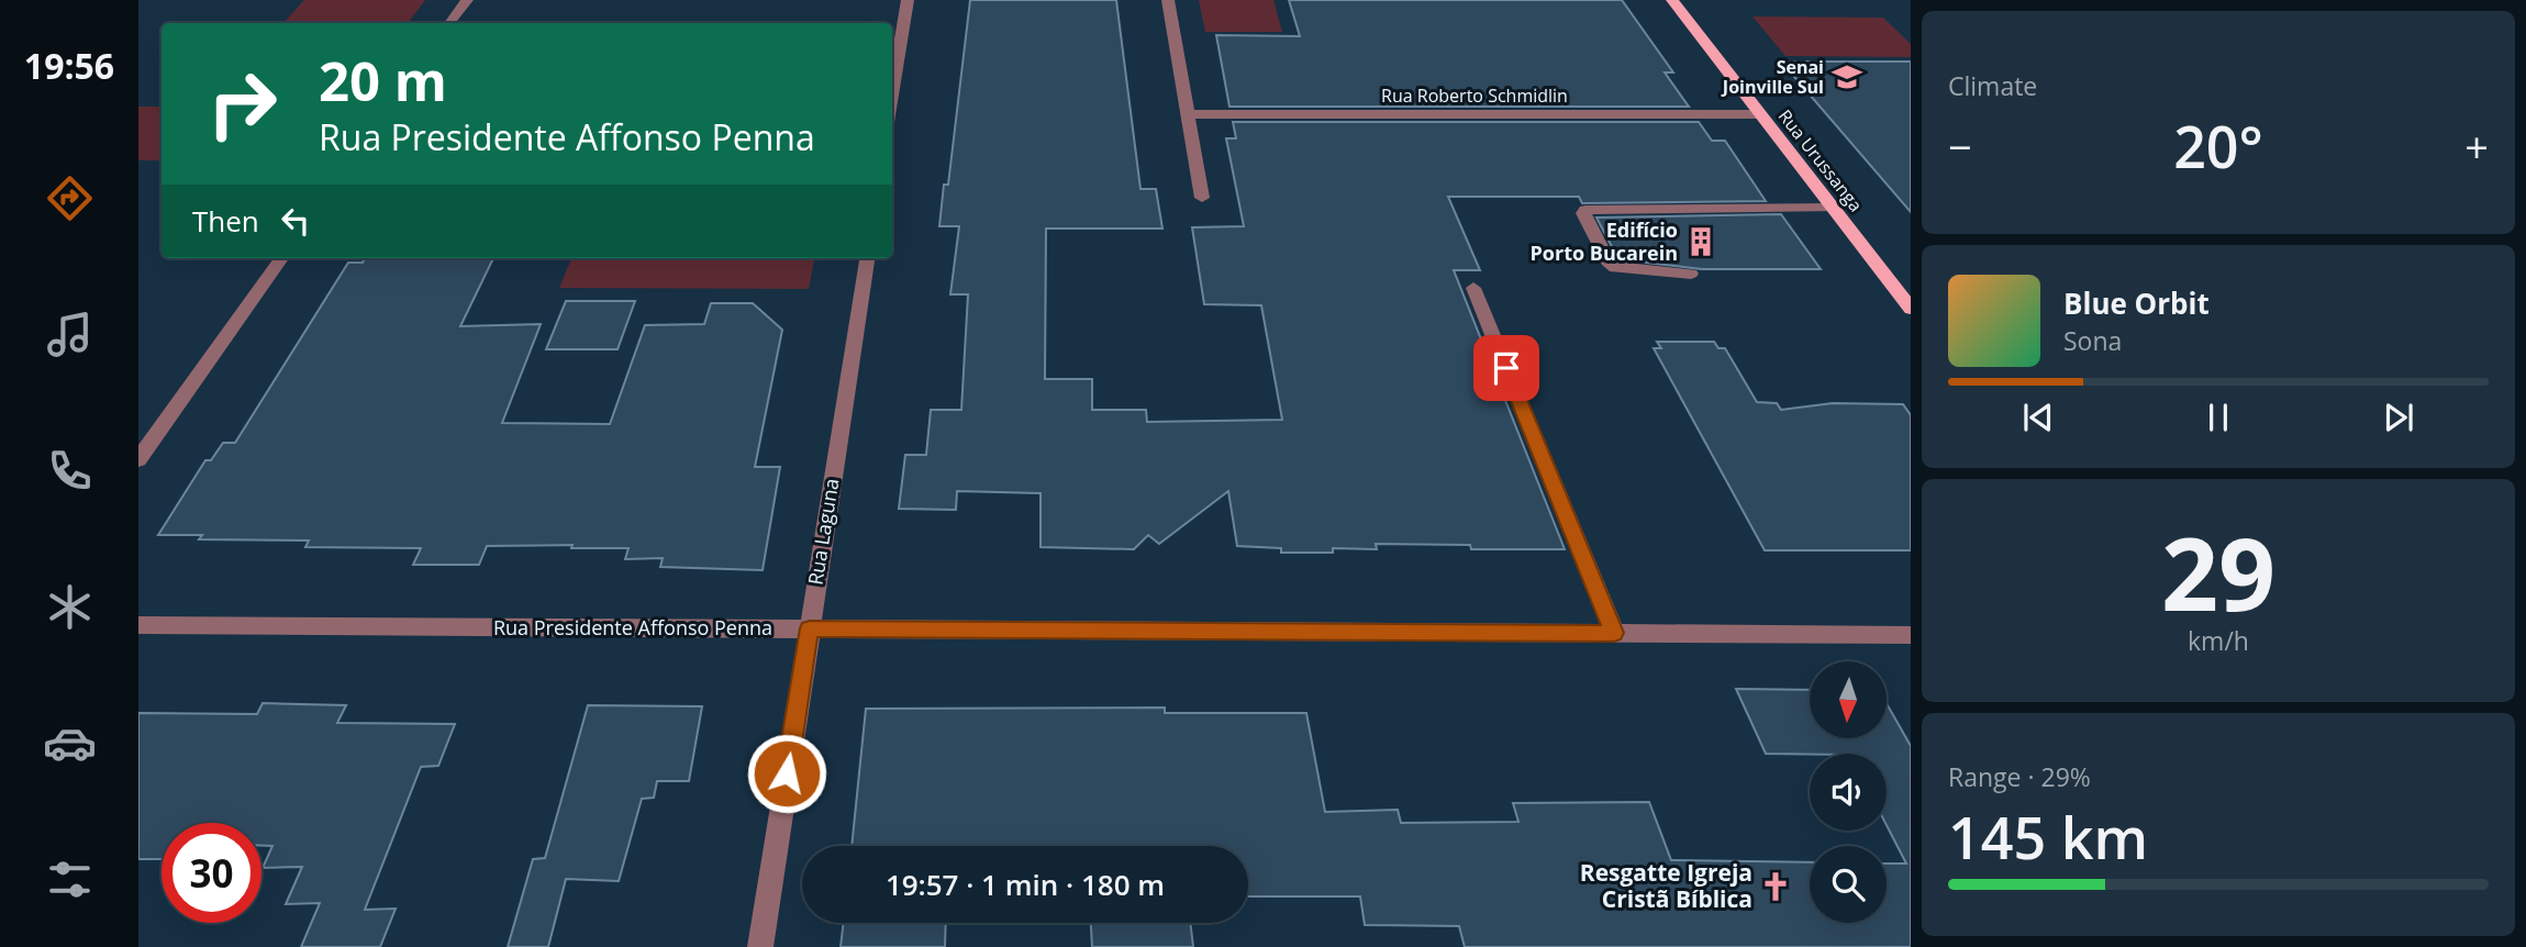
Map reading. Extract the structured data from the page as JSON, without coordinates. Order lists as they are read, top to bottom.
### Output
{
  "streets": {
    "main road": ["Rua Urussanga"],
    "street": ["Rua Roberto Schmidlin", "Rua Laguna", "Rua Presidente Affonso Penna"]
  },
  "crossings": [
    ["Rua Roberto Schmidlin", "Rua Urussanga"],
    ["Rua Laguna", "Rua Presidente Affonso Penna"]
  ],
  "places": {
    "school or university": ["Senai Joinville Sul"],
    "building": ["Edifício Porto Bucarein"],
    "church": ["Resgatte Igreja Cristã Bíblica"]
  },
  "north": "bottom",
  "page": {
    "tabs": "19:56",
    "tile": [
      "Climate",
      ["29", "km/h"],
      ["Range · 29%", "145 km"]
    ],
    "turn": ["20 m", "Rua Presidente Affonso Penna"],
    "heat": ["−", "20°", "+"],
    "then": "Then",
    "song": ["Blue Orbit", "Sona"],
    "limit": "30",
    "trip": "19:57 · 1 min · 180 m"
  }
}
